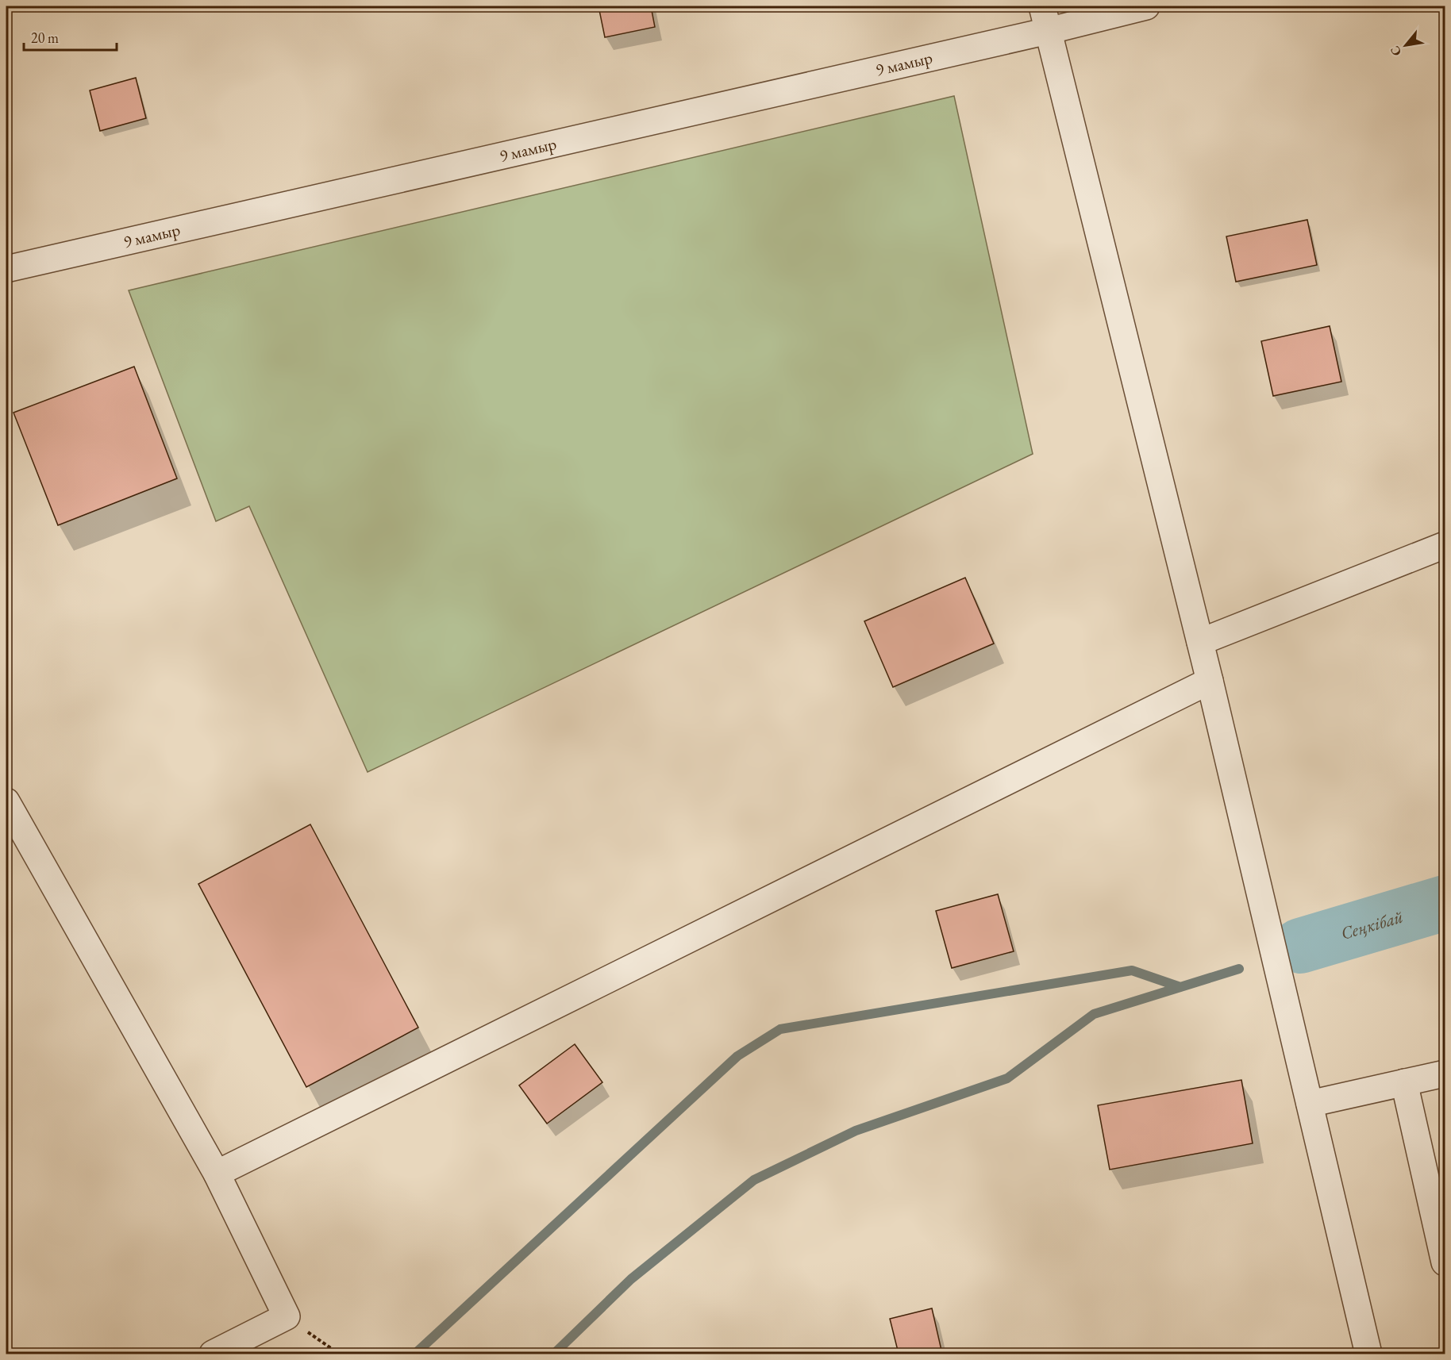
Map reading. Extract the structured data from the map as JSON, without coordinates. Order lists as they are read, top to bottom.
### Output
{
  "streets": {
    "street": ["9 мамыр"]
  },
  "water": ["Сеңкібай"],
  "scale_bar": "20 m",
  "north": "bottom left"
}
